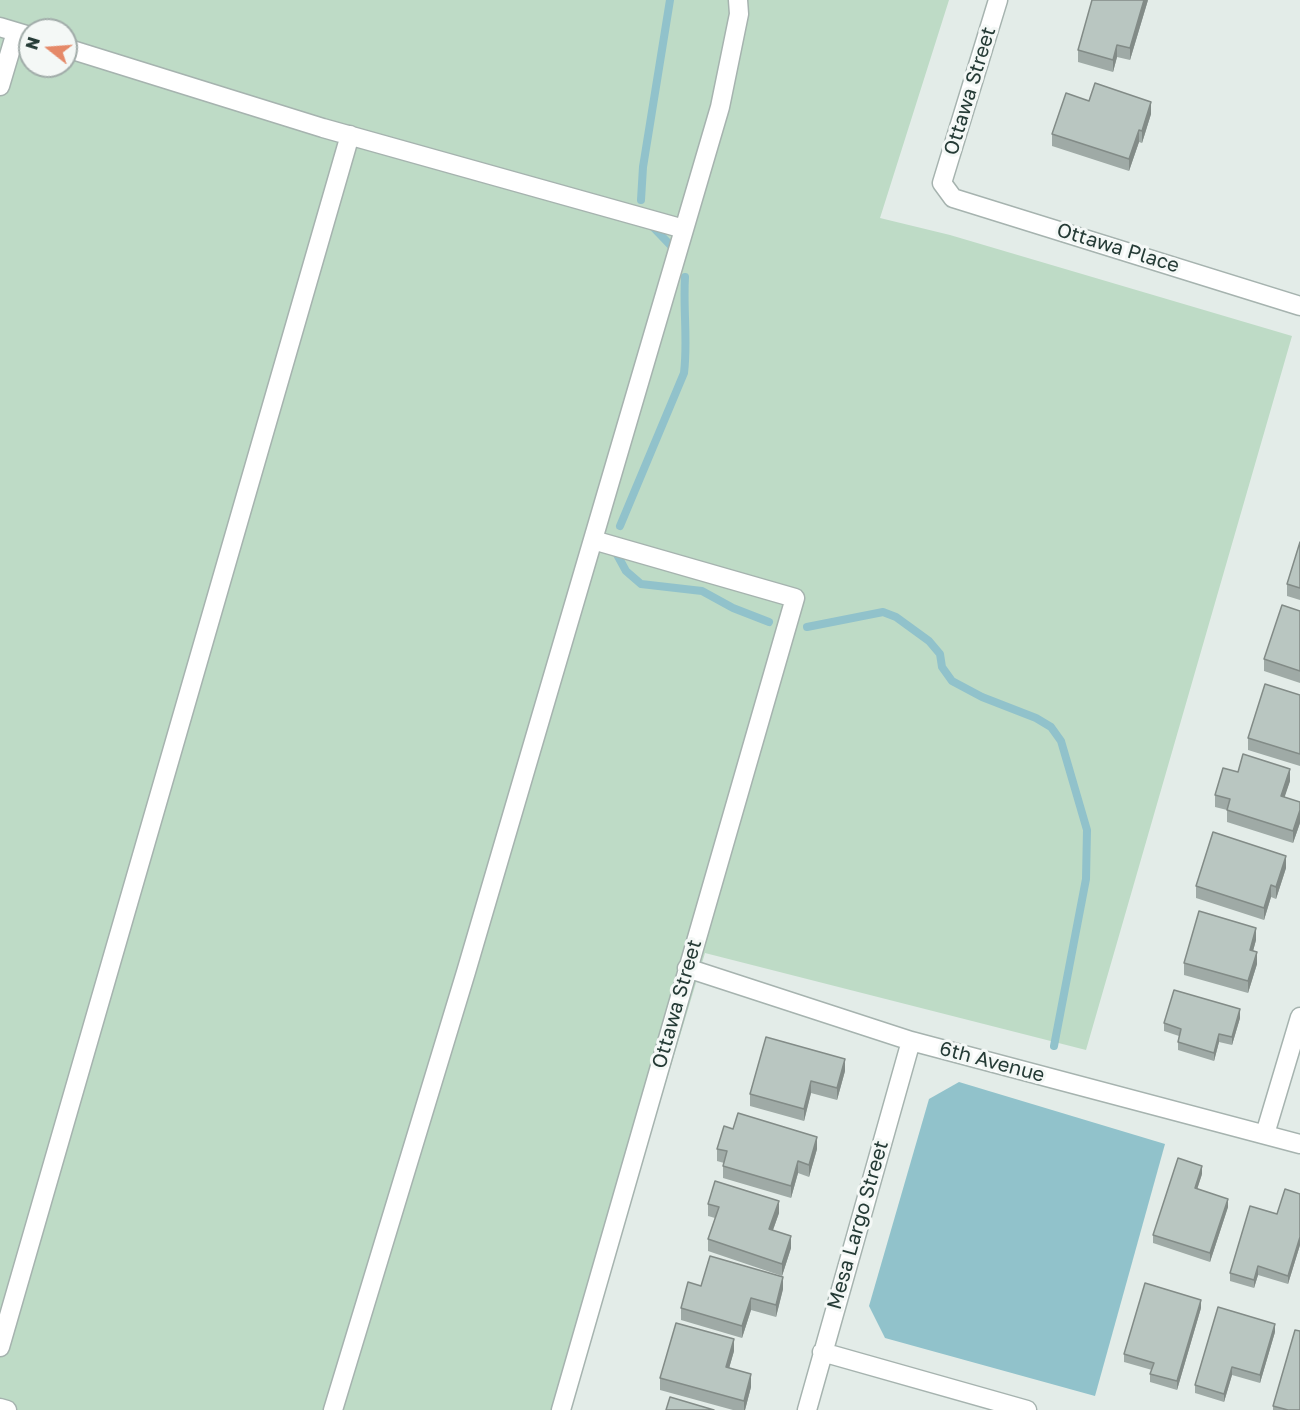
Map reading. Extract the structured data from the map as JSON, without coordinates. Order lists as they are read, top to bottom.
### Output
{
  "streets": {
    "street": [
      "Ottawa Street",
      "Ottawa Place",
      "6th Avenue",
      "Mesa Largo Street"
    ]
  },
  "crossings": [
    ["Ottawa Street", "Ottawa Place"],
    ["Ottawa Street", "6th Avenue"],
    ["6th Avenue", "Mesa Largo Street"]
  ],
  "north": "left"
}
